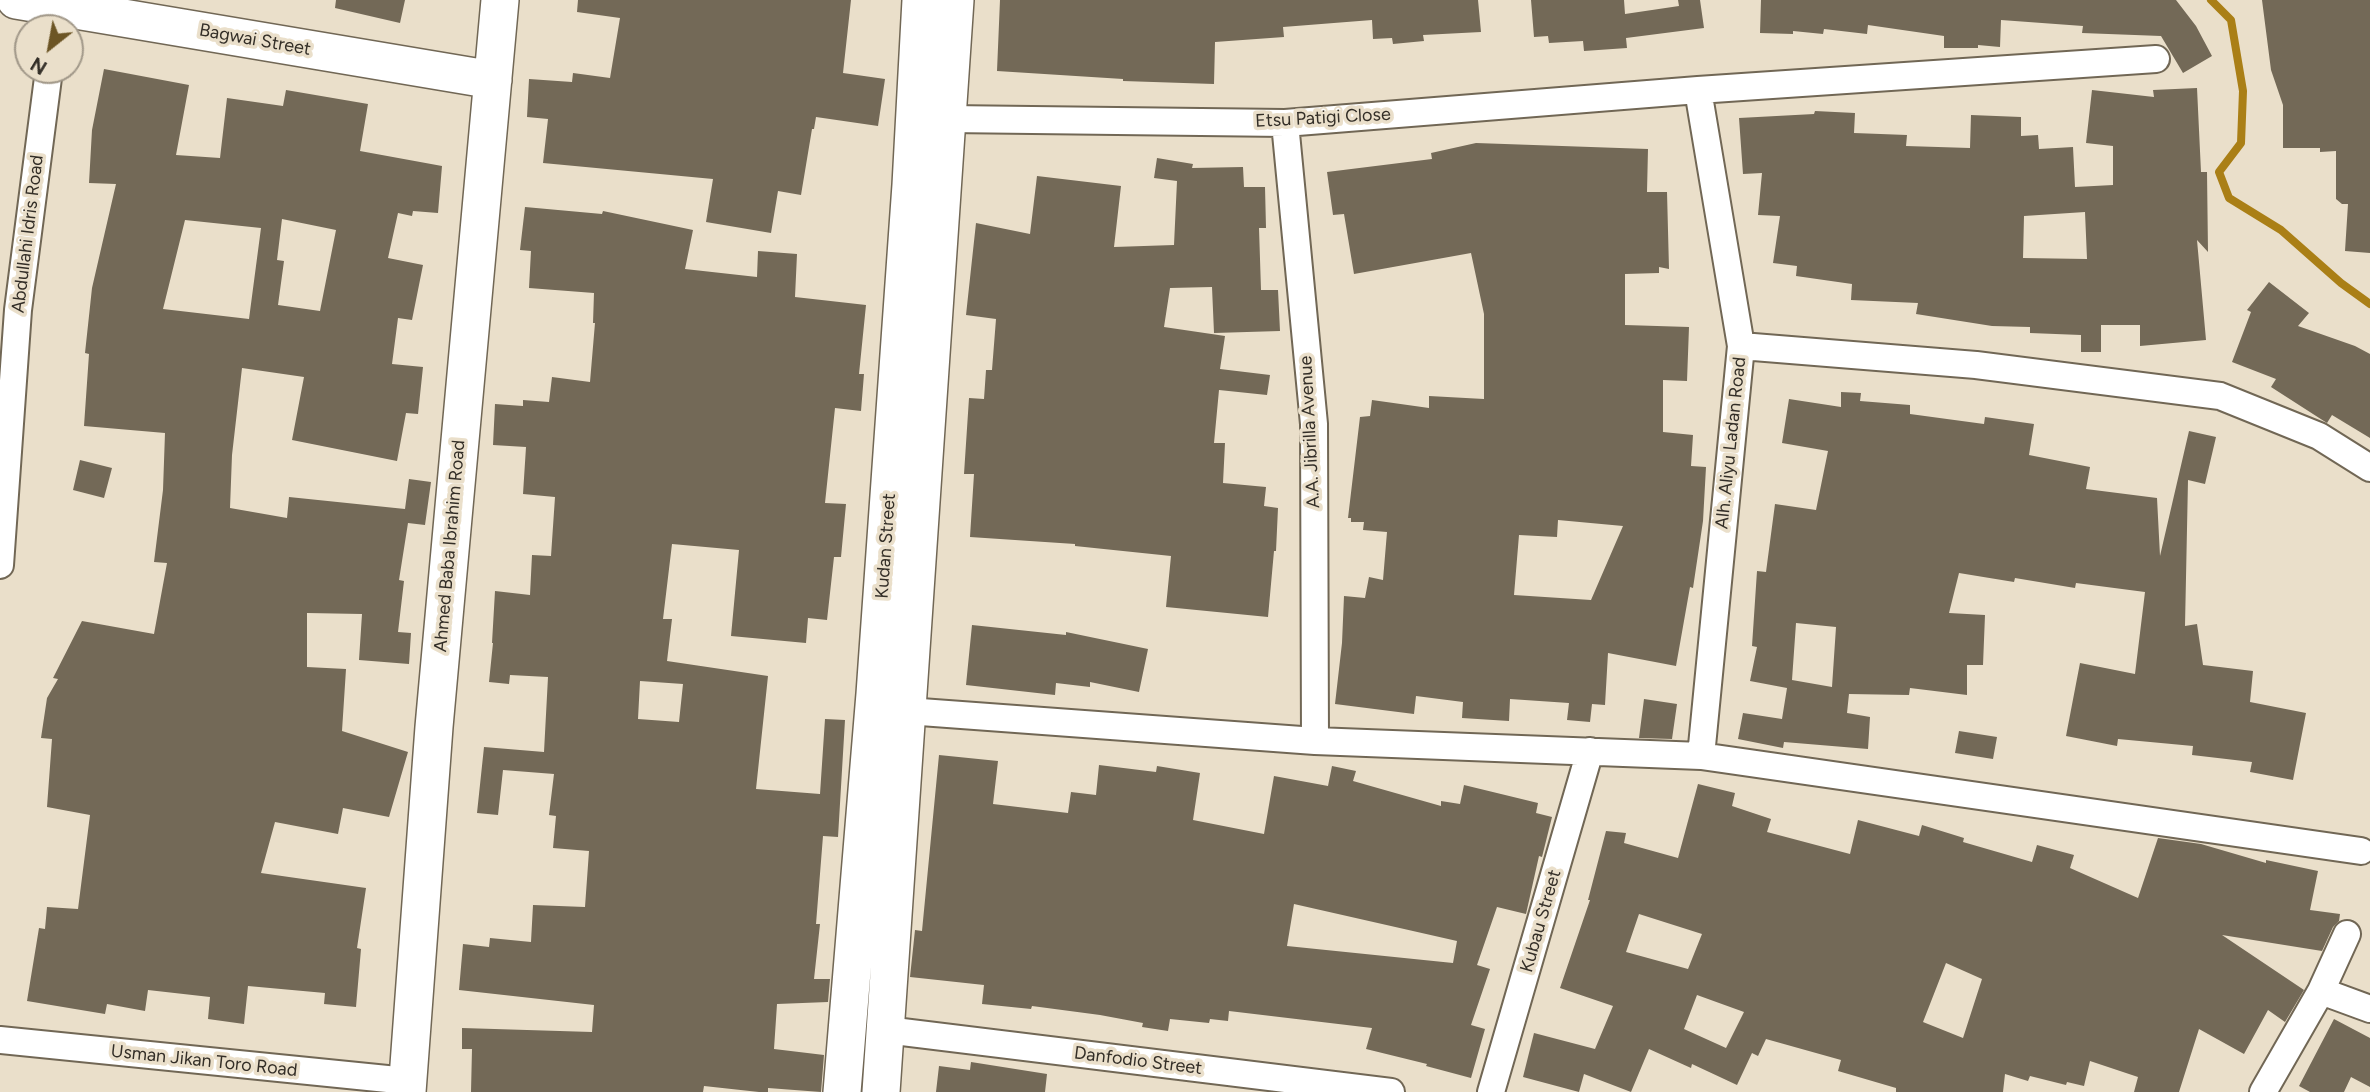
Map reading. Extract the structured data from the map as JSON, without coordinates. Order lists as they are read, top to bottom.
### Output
{
  "streets": {
    "street": [
      "Bagwai Street",
      "Etsu Patigi Close",
      "Abdullahi Idris Road",
      "A.A. Jibrilla Avenue",
      "Alh. Aliyu Ladan Road",
      "Ahmed Baba Ibrahim Road",
      "Kudan Street",
      "Kubau Street",
      "Usman Jikan Toro Road",
      "Danfodio Street"
    ]
  },
  "crossings": [
    ["Bagwai Street", "Ahmed Baba Ibrahim Road"],
    ["Etsu Patigi Close", "A.A. Jibrilla Avenue"],
    ["Etsu Patigi Close", "Alh. Aliyu Ladan Road"],
    ["Ahmed Baba Ibrahim Road", "Usman Jikan Toro Road"]
  ],
  "north": "bottom left"
}
